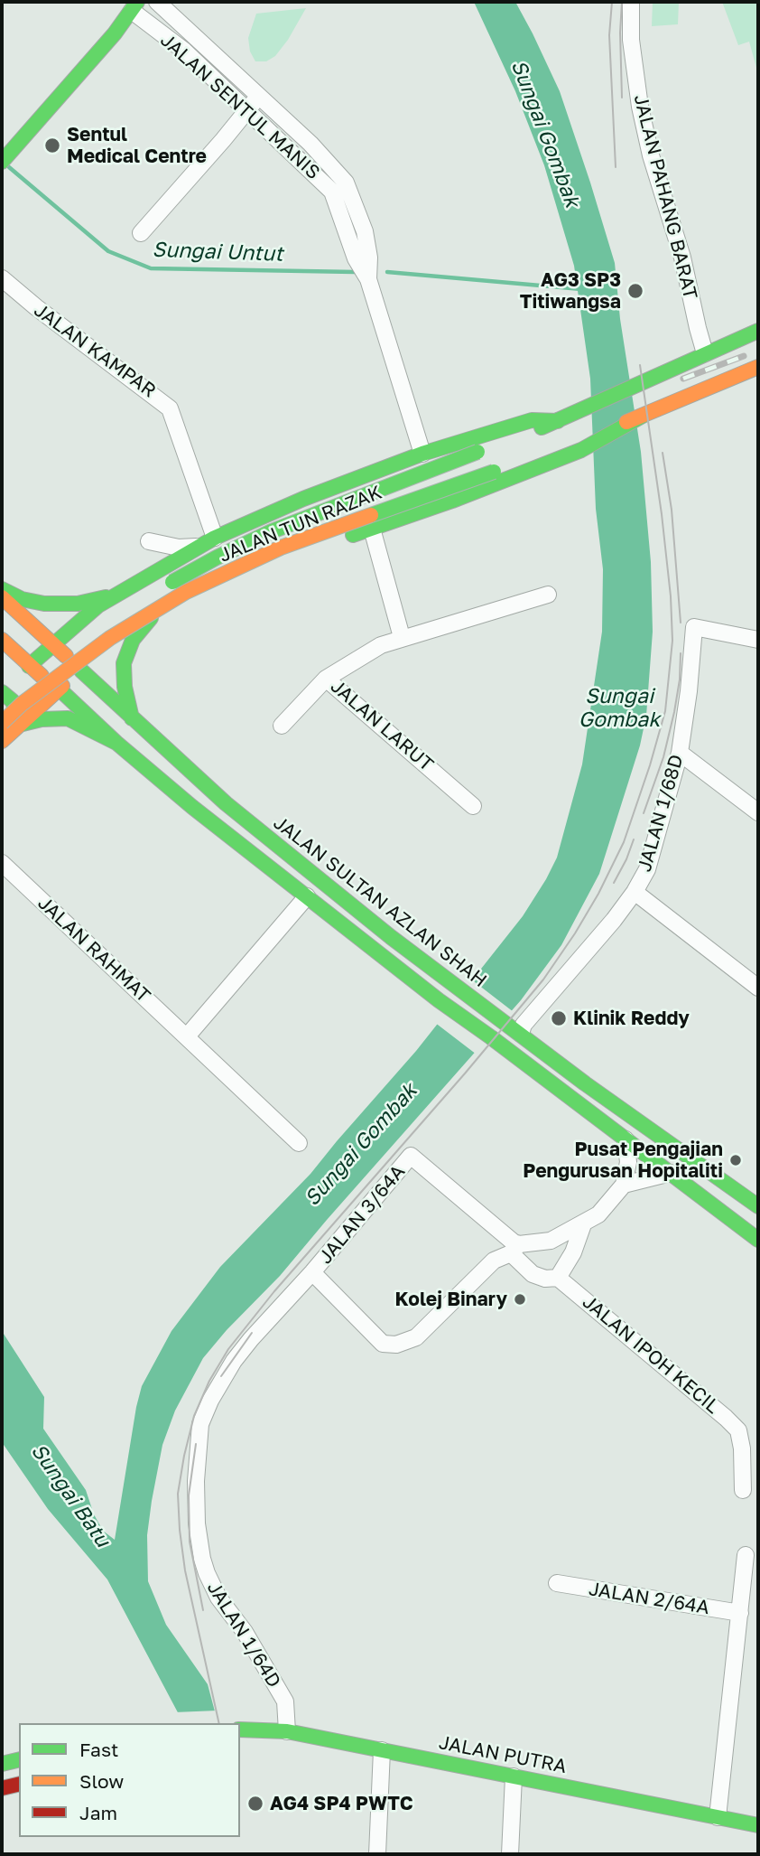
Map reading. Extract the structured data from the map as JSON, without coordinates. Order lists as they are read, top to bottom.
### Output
{
  "streets": {
    "main road": ["JALAN TUN RAZAK", "JALAN SULTAN AZLAN SHAH", "JALAN PUTRA"],
    "street": [
      "JALAN SENTUL MANIS",
      "JALAN PAHANG BARAT",
      "JALAN KAMPAR",
      "JALAN LARUT",
      "JALAN 1/68D",
      "JALAN RAHMAT",
      "JALAN 3/64A",
      "JALAN IPOH KECIL",
      "JALAN 2/64A",
      "JALAN 1/64D"
    ]
  },
  "crossings": [
    ["JALAN SENTUL MANIS", "JALAN TUN RAZAK"],
    ["JALAN PAHANG BARAT", "JALAN TUN RAZAK"],
    ["JALAN KAMPAR", "JALAN TUN RAZAK"],
    ["JALAN TUN RAZAK", "JALAN SULTAN AZLAN SHAH"],
    ["JALAN 1/68D", "JALAN SULTAN AZLAN SHAH"],
    ["JALAN 3/64A", "JALAN IPOH KECIL"],
    ["JALAN 3/64A", "JALAN 1/64D"],
    ["JALAN 1/64D", "JALAN PUTRA"]
  ],
  "water": ["Sungai Gombak", "Sungai Untut", "Sungai Batu"],
  "places": [
    "Sentul Medical Centre",
    "AG3 SP3 Titiwangsa",
    "Klinik Reddy",
    "Pusat Pengajian Pengurusan Hopitaliti",
    "Kolej Binary",
    "AG4 SP4 PWTC"
  ],
  "legend": ["Fast", "Slow", "Jam"]
}
